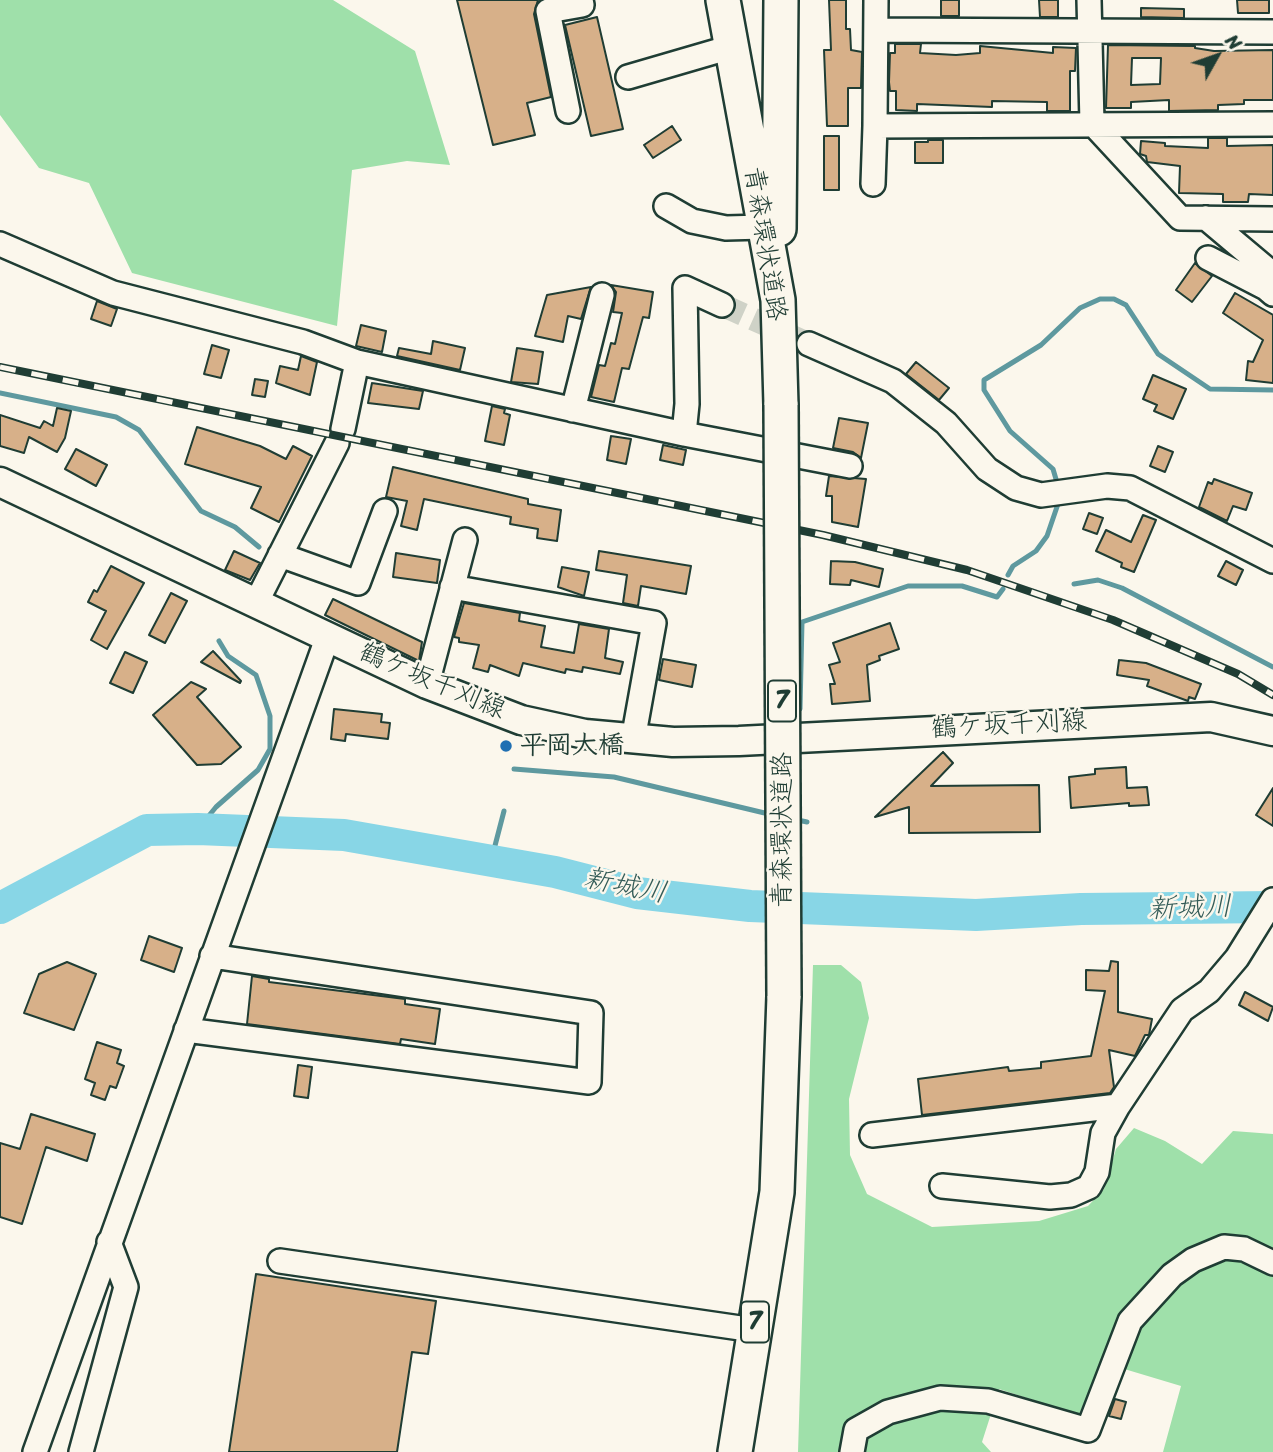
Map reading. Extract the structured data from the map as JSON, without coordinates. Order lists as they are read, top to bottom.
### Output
{
  "streets": {
    "highway": ["青森環状道路", "7"],
    "main road": ["鶴ケ坂千刈線"]
  },
  "water": ["新城川"],
  "places": ["平岡大橋"],
  "north": "top right"
}
